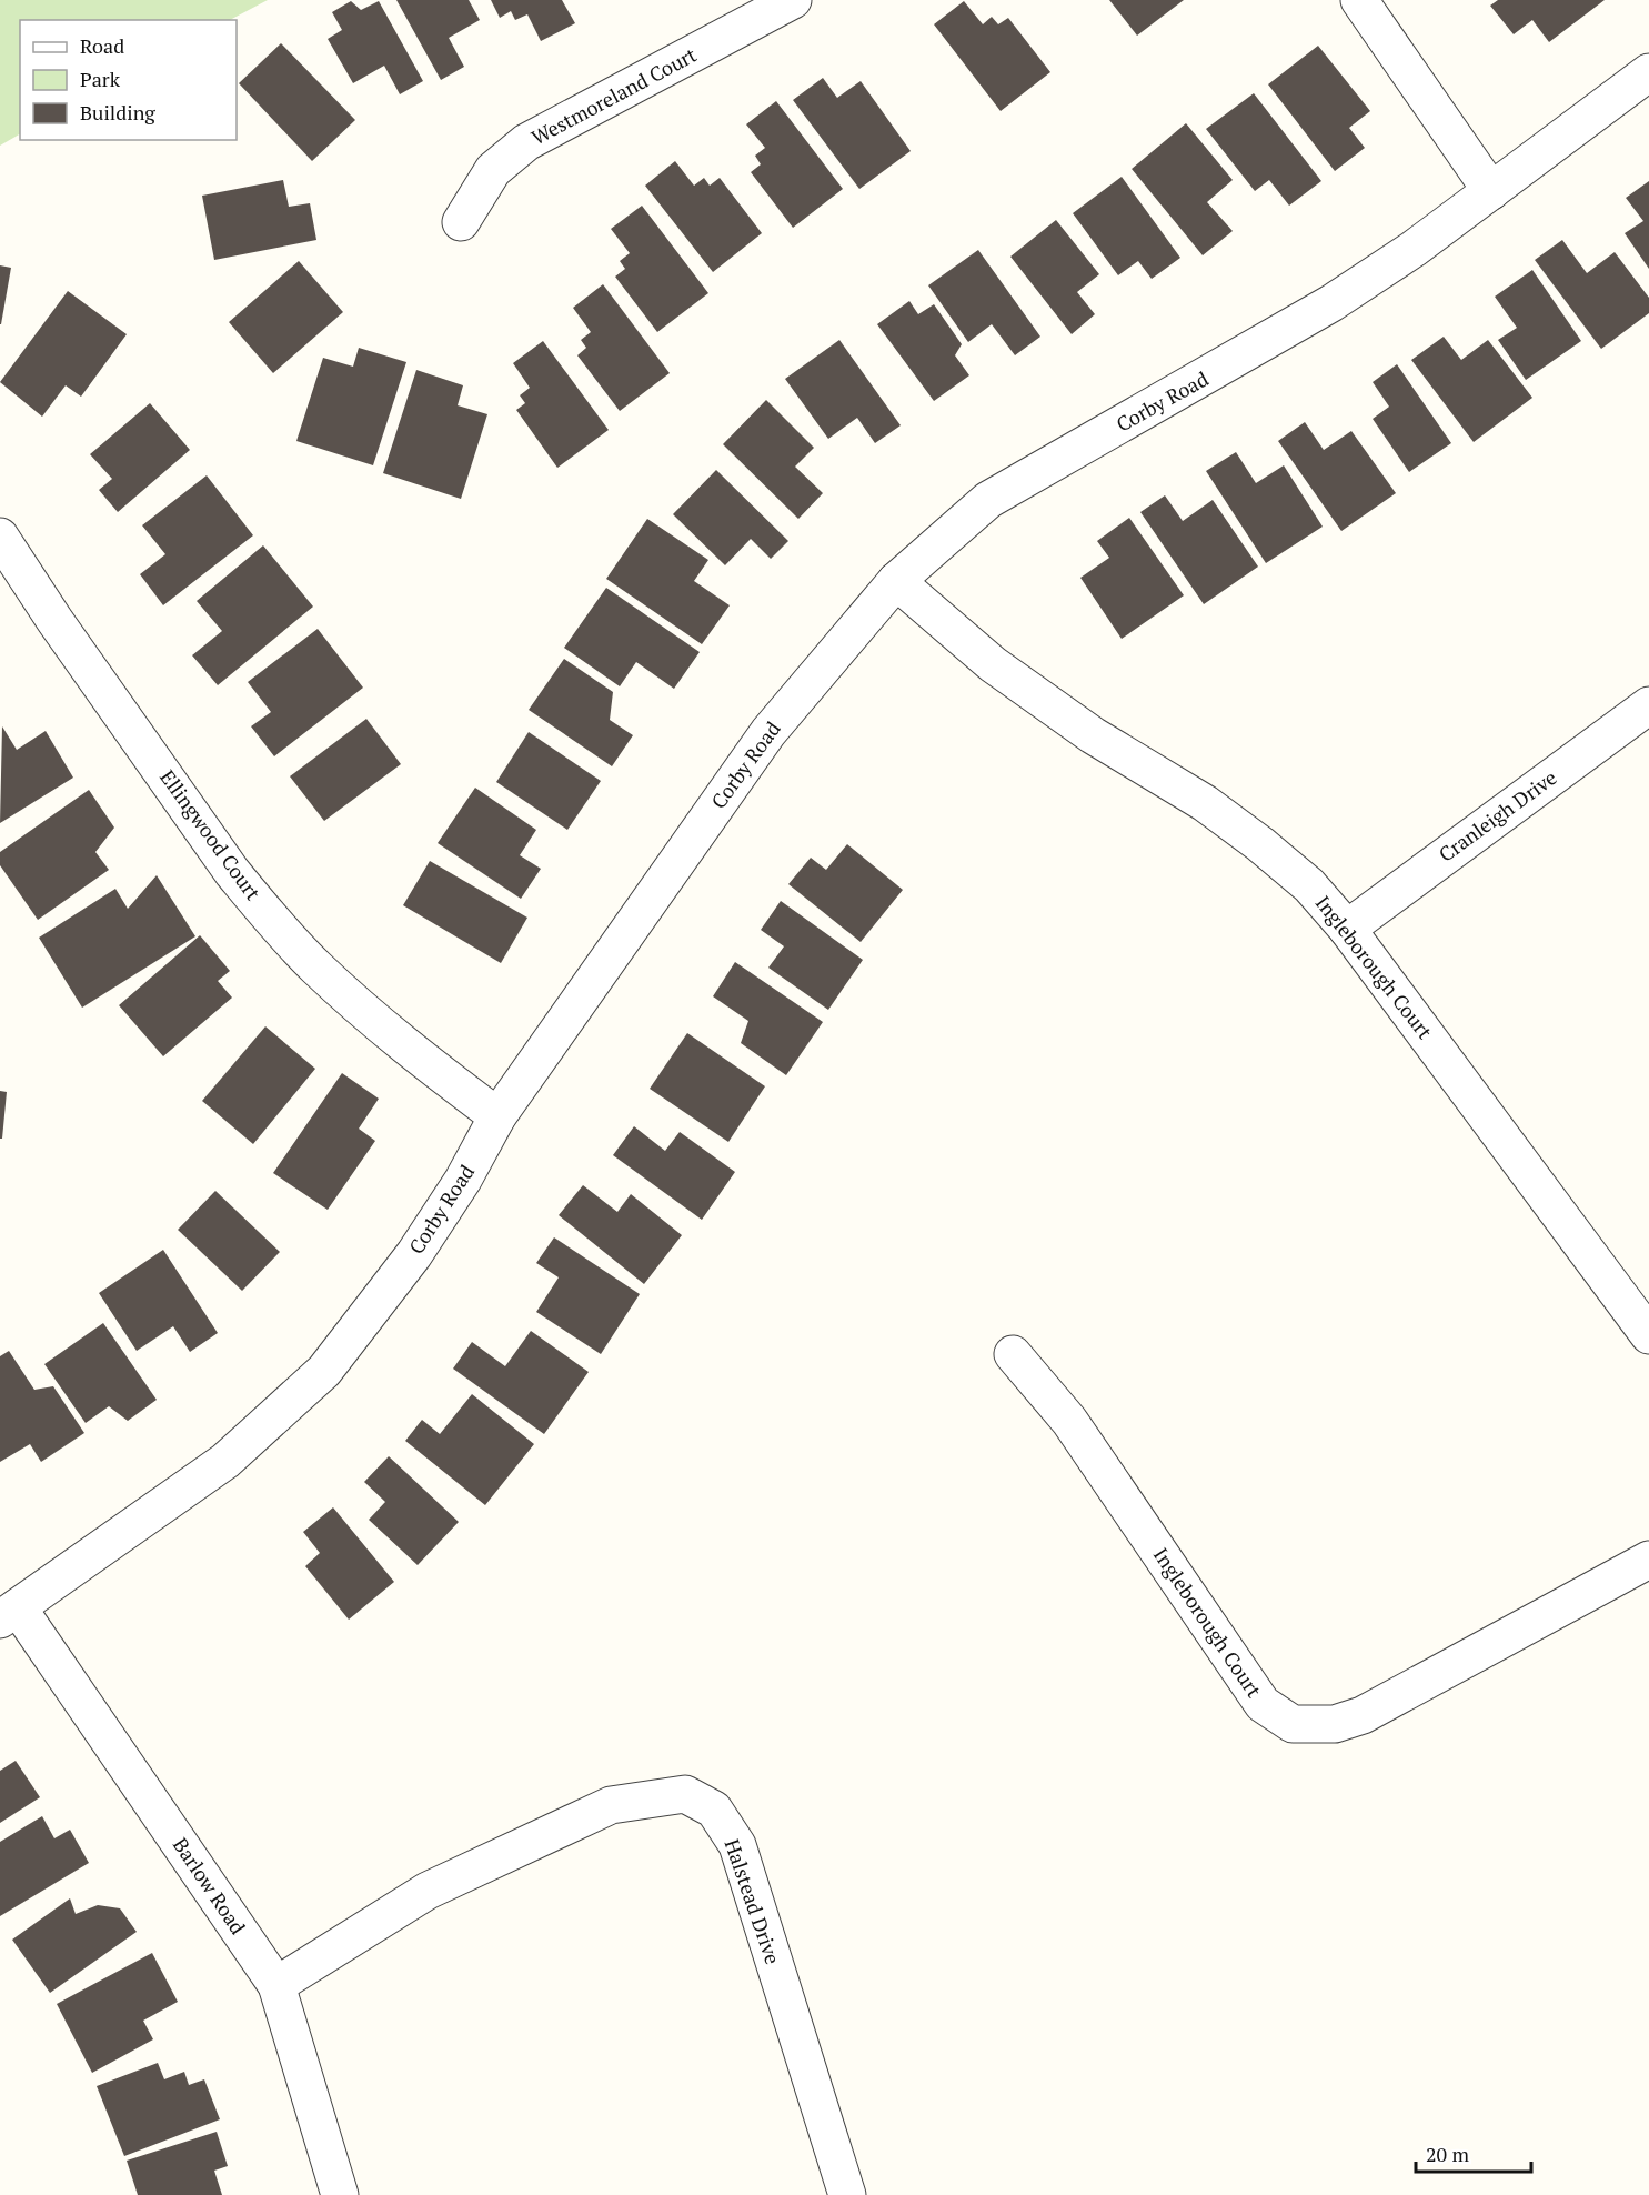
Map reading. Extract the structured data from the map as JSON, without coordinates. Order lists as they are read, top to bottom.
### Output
{
  "streets": {
    "street": [
      "Westmoreland Court",
      "Corby Road",
      "Cranleigh Drive",
      "Ellingwood Court",
      "Ingleborough Court",
      "Barlow Road",
      "Halstead Drive"
    ]
  },
  "crossings": [
    ["Corby Road", "Ellingwood Court"],
    ["Corby Road", "Ingleborough Court"],
    ["Corby Road", "Barlow Road"],
    ["Cranleigh Drive", "Ingleborough Court"],
    ["Barlow Road", "Halstead Drive"]
  ],
  "legend": ["Road", "Park", "Building"],
  "scale_bar": "20 m"
}
